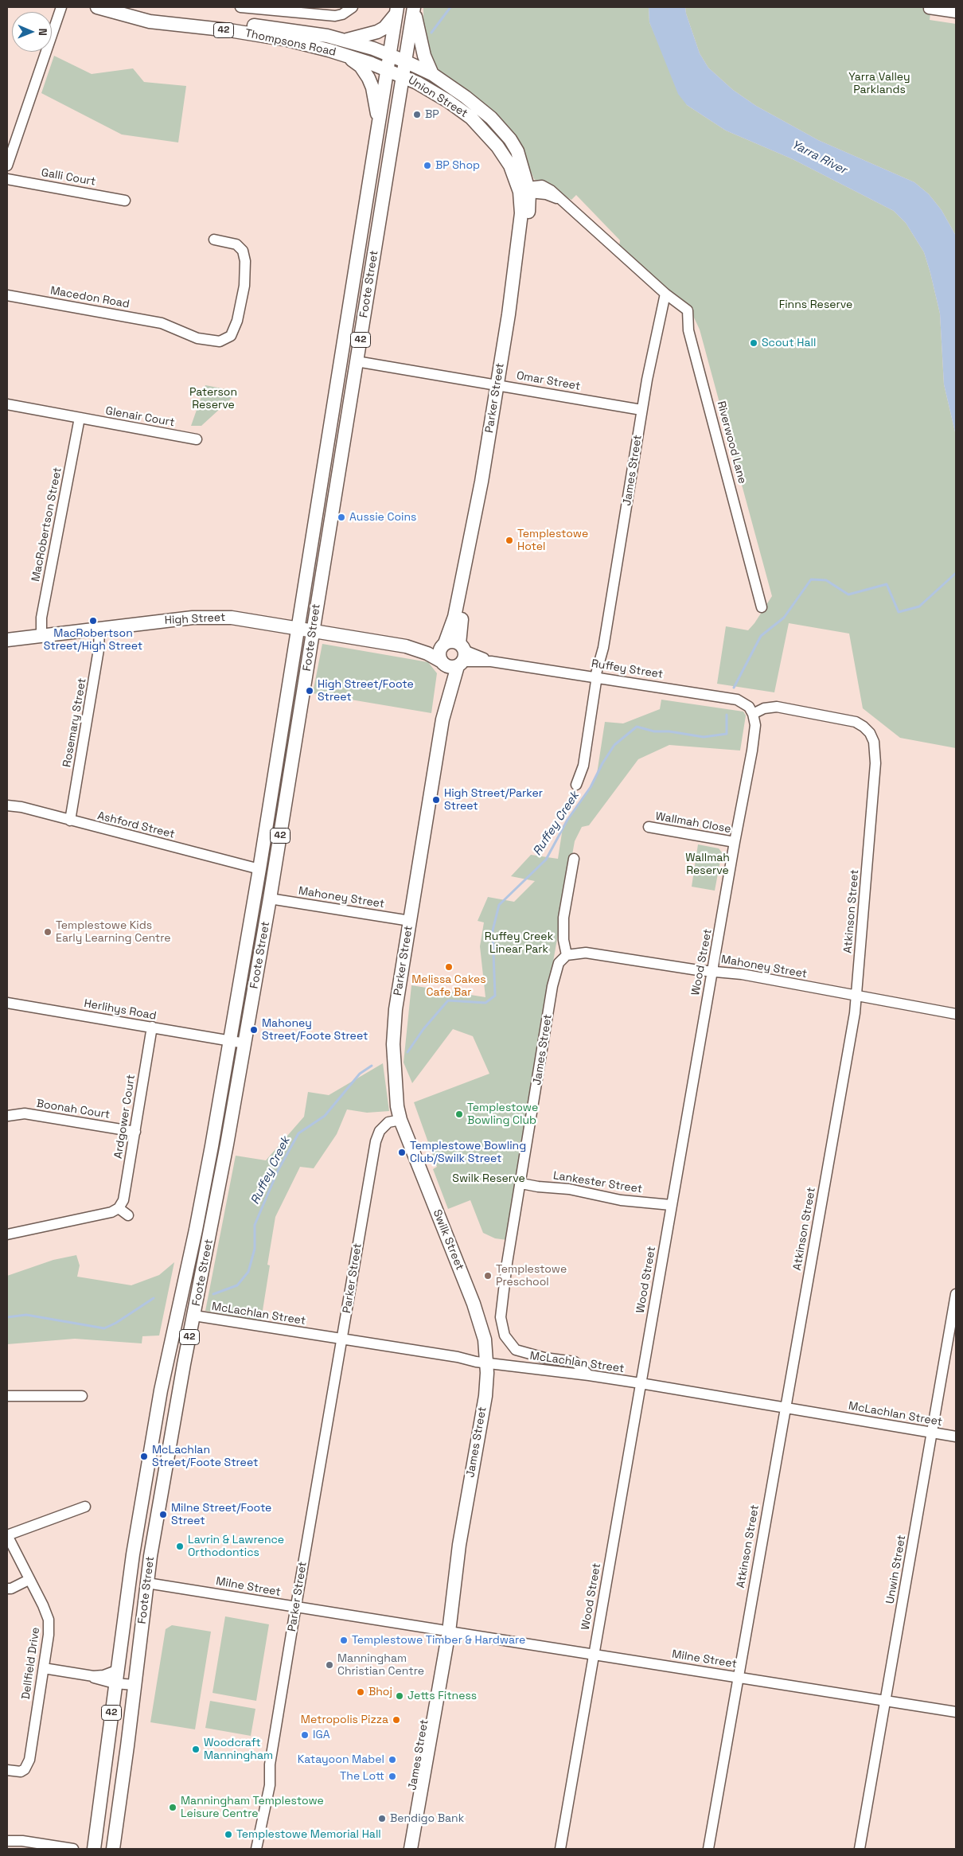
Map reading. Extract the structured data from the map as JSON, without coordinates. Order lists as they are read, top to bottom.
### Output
{
  "streets": {
    "main road": [
      "42",
      "Thompsons Road",
      "Union Street",
      "Foote Street",
      "Parker Street",
      "James Street",
      "High Street",
      "Swilk Street"
    ],
    "street": [
      "Galli Court",
      "Macedon Road",
      "Omar Street",
      "Glenair Court",
      "Riverwood Lane",
      "MacRobertson Street",
      "Ruffey Street",
      "Rosemary Street",
      "Wallmah Close",
      "Ashford Street",
      "Mahoney Street",
      "Atkinson Street",
      "Wood Street",
      "Herlihys Road",
      "Boonah Court",
      "Ardgower Court",
      "Lankester Street",
      "McLachlan Street",
      "Unwin Street",
      "Milne Street",
      "Dellfield Drive"
    ]
  },
  "crossings": [
    ["42", "Thompsons Road"],
    ["42", "Foote Street"],
    ["Thompsons Road", "Union Street"],
    ["Thompsons Road", "Foote Street"],
    ["Union Street", "Foote Street"],
    ["Union Street", "Parker Street"],
    ["Foote Street", "Omar Street"],
    ["Foote Street", "High Street"],
    ["Foote Street", "Ashford Street"],
    ["Foote Street", "Mahoney Street"],
    ["Foote Street", "Herlihys Road"],
    ["Foote Street", "McLachlan Street"],
    ["Foote Street", "Milne Street"],
    ["Omar Street", "Parker Street"],
    ["Omar Street", "James Street"],
    ["Parker Street", "High Street"],
    ["Parker Street", "Ruffey Street"],
    ["Parker Street", "Mahoney Street"],
    ["Parker Street", "Swilk Street"],
    ["Parker Street", "McLachlan Street"],
    ["Parker Street", "Milne Street"],
    ["Glenair Court", "MacRobertson Street"],
    ["Riverwood Lane", "James Street"],
    ["James Street", "Ruffey Street"],
    ["James Street", "Mahoney Street"],
    ["James Street", "Lankester Street"],
    ["James Street", "Swilk Street"],
    ["James Street", "McLachlan Street"],
    ["James Street", "Milne Street"],
    ["MacRobertson Street", "High Street"],
    ["High Street", "Ruffey Street"],
    ["High Street", "Rosemary Street"],
    ["Ruffey Street", "Atkinson Street"],
    ["Ruffey Street", "Wood Street"],
    ["Rosemary Street", "Ashford Street"],
    ["Wallmah Close", "Wood Street"],
    ["Mahoney Street", "Atkinson Street"],
    ["Mahoney Street", "Wood Street"],
    ["Atkinson Street", "Wood Street"],
    ["Atkinson Street", "McLachlan Street"],
    ["Atkinson Street", "Milne Street"],
    ["Wood Street", "Lankester Street"],
    ["Wood Street", "McLachlan Street"],
    ["Wood Street", "Milne Street"],
    ["Herlihys Road", "Ardgower Court"],
    ["Boonah Court", "Ardgower Court"],
    ["Swilk Street", "McLachlan Street"],
    ["McLachlan Street", "Unwin Street"],
    ["Unwin Street", "Milne Street"]
  ],
  "water": ["Yarra River", "Ruffey Creek"],
  "parks": [
    "Yarra Valley Parklands",
    "Finns Reserve",
    "Paterson Reserve",
    "Wallmah Reserve",
    "Ruffey Creek Linear Park",
    "Swilk Reserve"
  ],
  "places": [
    "BP",
    "BP Shop",
    "Scout Hall",
    "Aussie Coins",
    "Templestowe Hotel",
    "MacRobertson Street/High Street",
    "High Street/Foote Street",
    "High Street/Parker Street",
    "Templestowe Kids Early Learning Centre",
    "Melissa Cakes Cafe Bar",
    "Mahoney Street/Foote Street",
    "Templestowe Bowling Club",
    "Templestowe Bowling Club/Swilk Street",
    "Templestowe Preschool",
    "McLachlan Street/Foote Street",
    "Milne Street/Foote Street",
    "Lavrin & Lawrence Orthodontics",
    "Templestowe Timber & Hardware",
    "Manningham Christian Centre",
    "Bhoj",
    "Jetts Fitness",
    "Metropolis Pizza",
    "IGA",
    "Woodcraft Manningham",
    "Katayoon Mabel",
    "The Lott",
    "Manningham Templestowe Leisure Centre",
    "Bendigo Bank",
    "Templestowe Memorial Hall"
  ],
  "north": "right"
}
